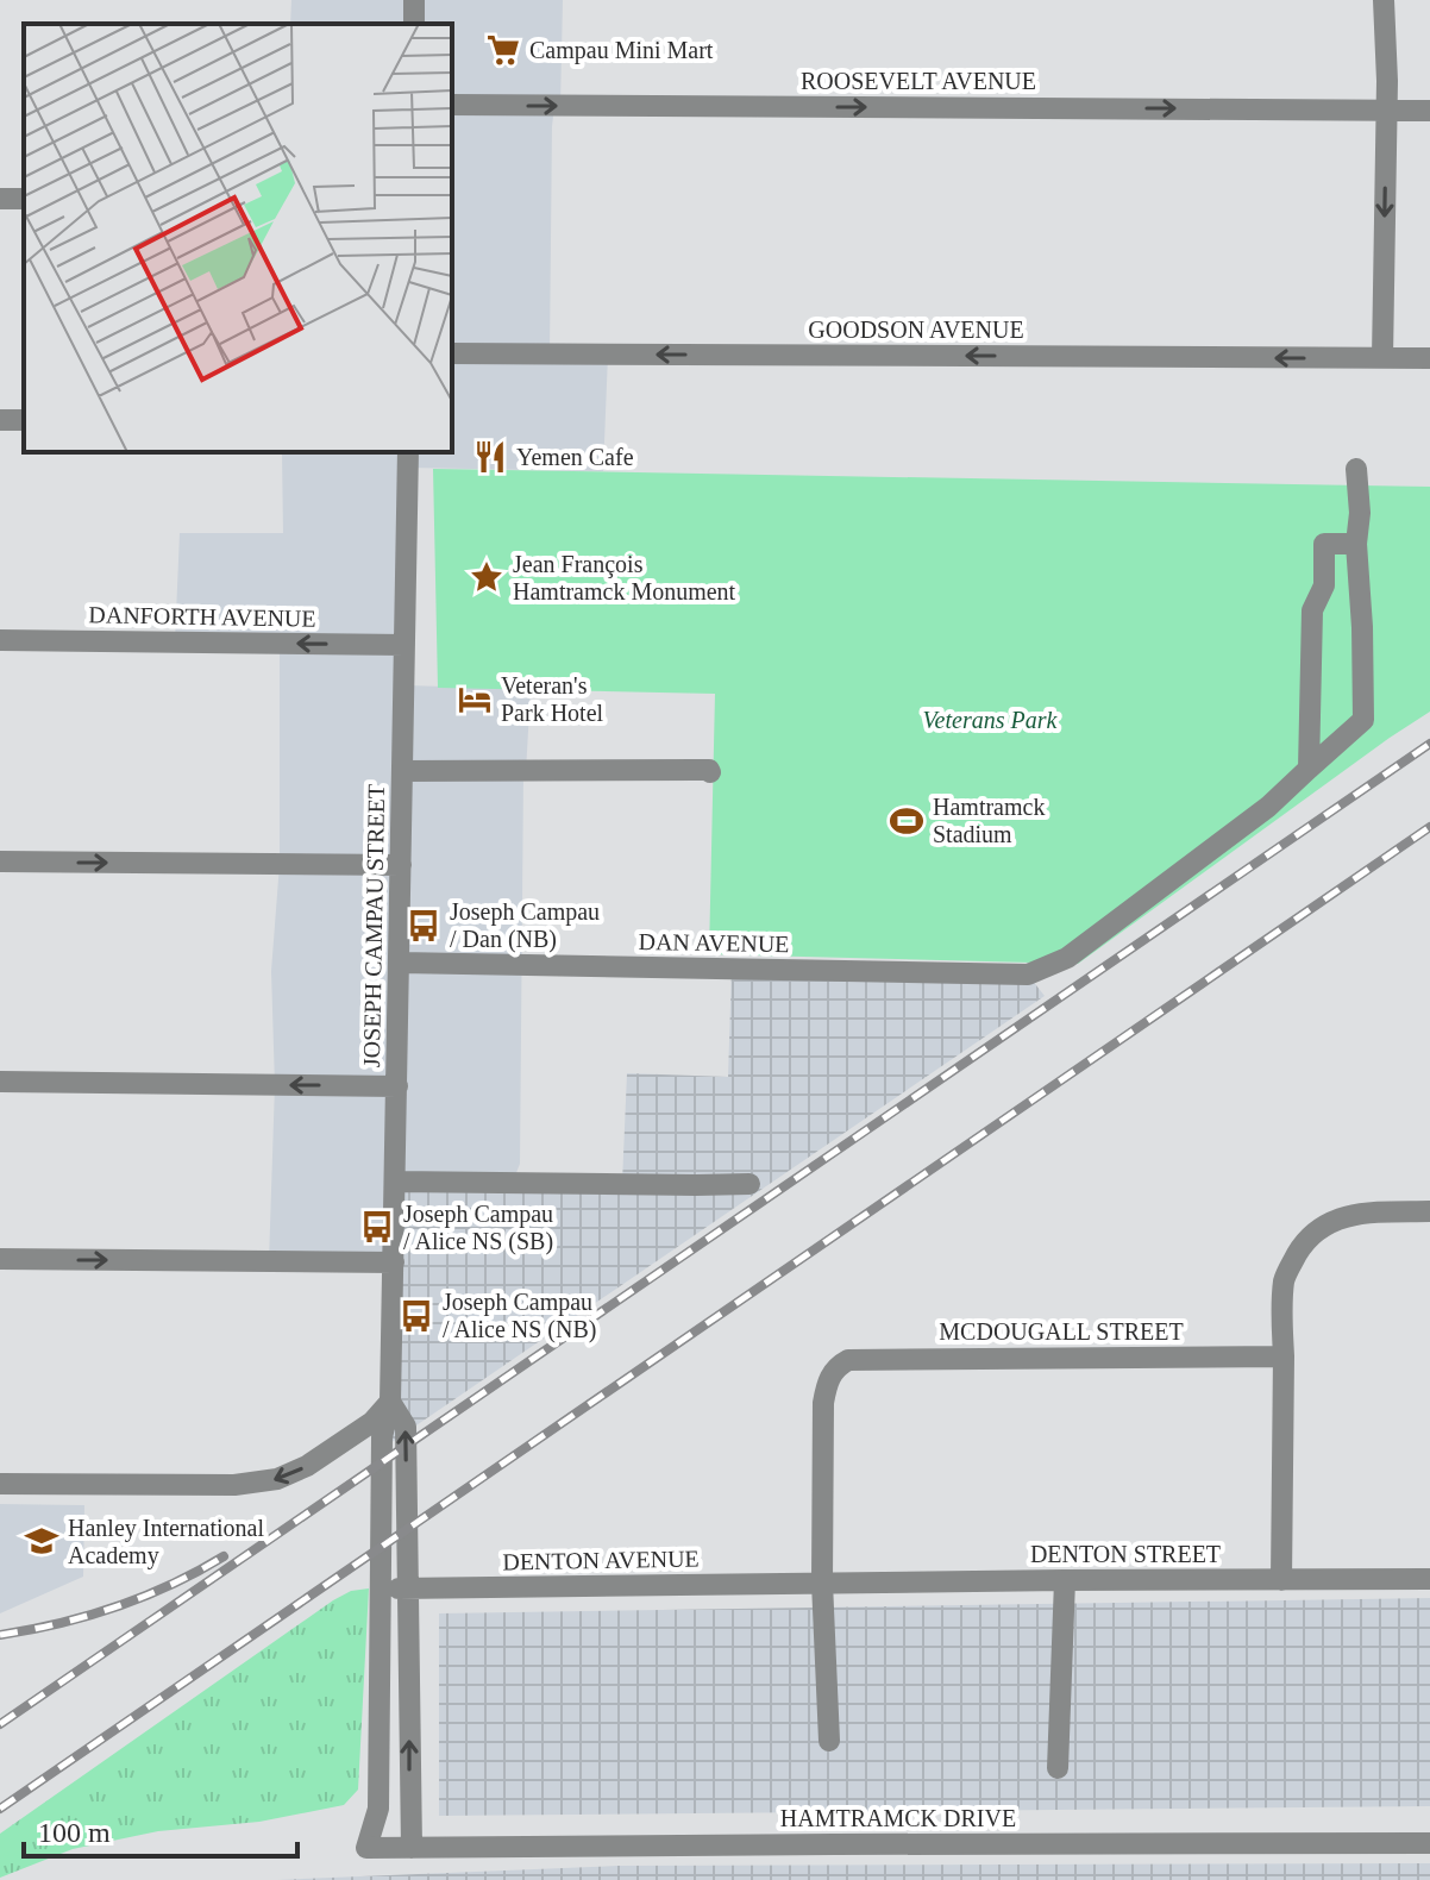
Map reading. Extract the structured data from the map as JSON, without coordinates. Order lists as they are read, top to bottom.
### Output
{
  "streets": {
    "street": [
      "ROOSEVELT AVENUE",
      "GOODSON AVENUE",
      "DANFORTH AVENUE",
      "JOSEPH CAMPAU STREET",
      "DAN AVENUE",
      "MCDOUGALL STREET",
      "DENTON STREET",
      "DENTON AVENUE",
      "HAMTRAMCK DRIVE"
    ]
  },
  "crossings": [
    ["DANFORTH AVENUE", "JOSEPH CAMPAU STREET"],
    ["JOSEPH CAMPAU STREET", "DAN AVENUE"],
    ["JOSEPH CAMPAU STREET", "DENTON AVENUE"],
    ["JOSEPH CAMPAU STREET", "HAMTRAMCK DRIVE"],
    ["MCDOUGALL STREET", "DENTON STREET"],
    ["MCDOUGALL STREET", "DENTON AVENUE"],
    ["DENTON STREET", "DENTON AVENUE"]
  ],
  "one_way": ["ROOSEVELT AVENUE", "GOODSON AVENUE", "DANFORTH AVENUE"],
  "parks": ["Veterans Park"],
  "places": {
    "supermarket": ["Campau Mini Mart"],
    "restaurant": ["Yemen Cafe"],
    "place": ["Jean François Hamtramck Monument"],
    "hotel": ["Veteran's Park Hotel"],
    "sports": ["Hamtramck Stadium"],
    "bus stop": ["Joseph Campau / Dan (NB)", "Joseph Campau / Alice NS (SB)", "Joseph Campau / Alice NS (NB)"],
    "school or university": ["Hanley International Academy"]
  },
  "scale_bar": "100 m"
}
